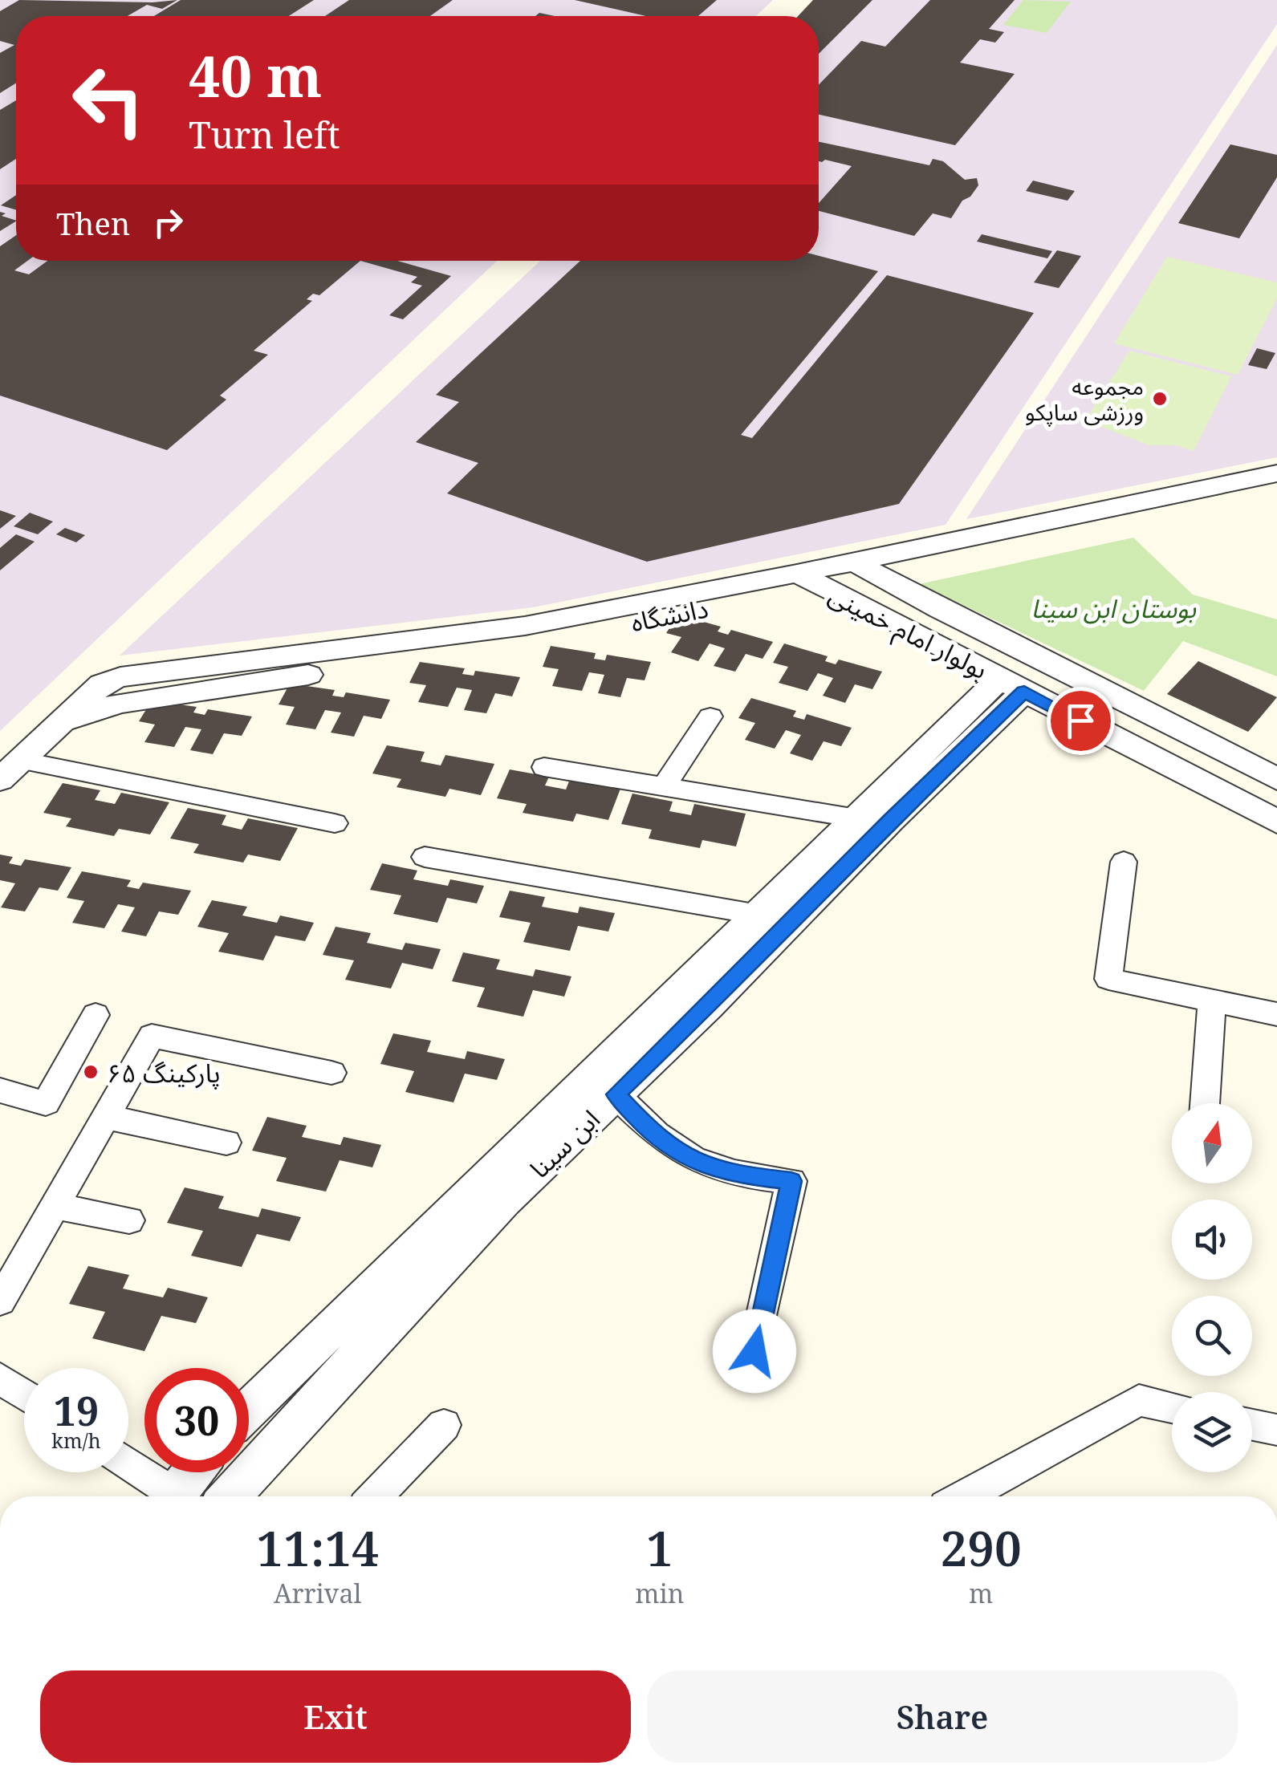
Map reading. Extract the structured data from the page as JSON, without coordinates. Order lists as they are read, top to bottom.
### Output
{
  "streets": {
    "street": ["دانشگاه", "بولوار امام خمینی", "ابن سینا"]
  },
  "crossings": [
    ["دانشگاه", "بولوار امام خمینی"],
    ["بولوار امام خمینی", "ابن سینا"]
  ],
  "parks": ["بوستان ابن سینا"],
  "places": ["مجموعه ورزشی ساپکو", "پارکینگ ۶۵"],
  "north": "top",
  "page": {
    "turn": ["40 m", "Turn left"],
    "then": "Then",
    "speed": "19 km/h",
    "limit": "30",
    "eta": [
      "11:14",
      "Arrival",
      "1",
      "min",
      "290",
      "m"
    ],
    "buttons": ["Exit", "Share"]
  }
}
